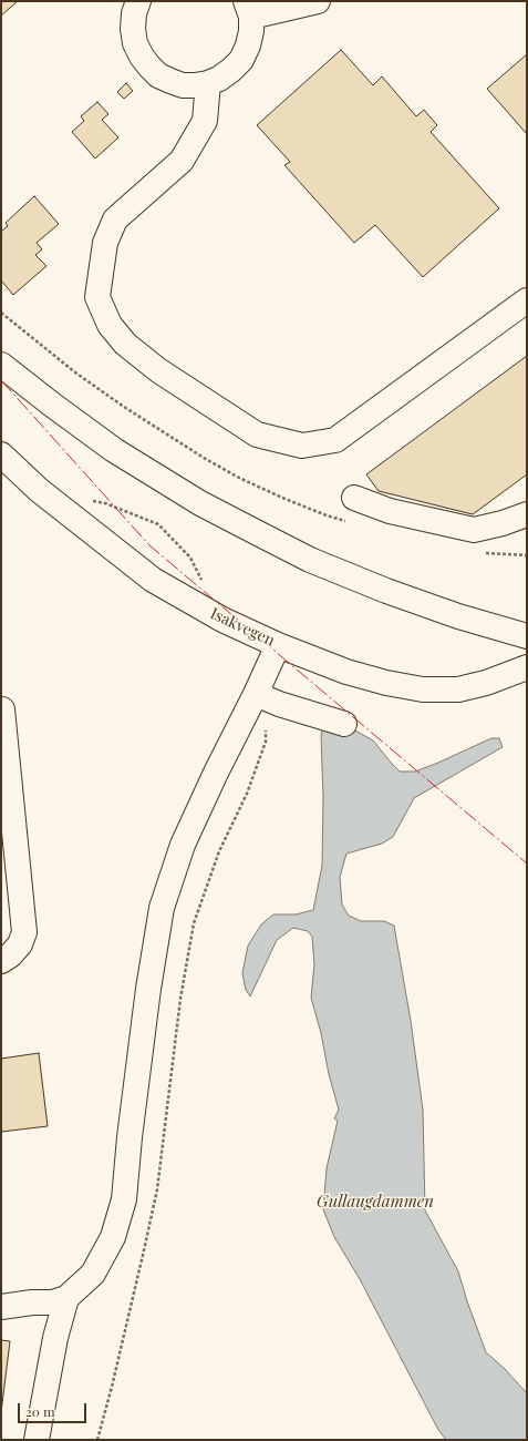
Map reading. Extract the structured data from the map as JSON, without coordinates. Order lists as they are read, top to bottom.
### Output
{
  "streets": {
    "main road": ["Isakvegen"]
  },
  "water": ["Gullaugdammen"],
  "scale_bar": "20 m"
}
